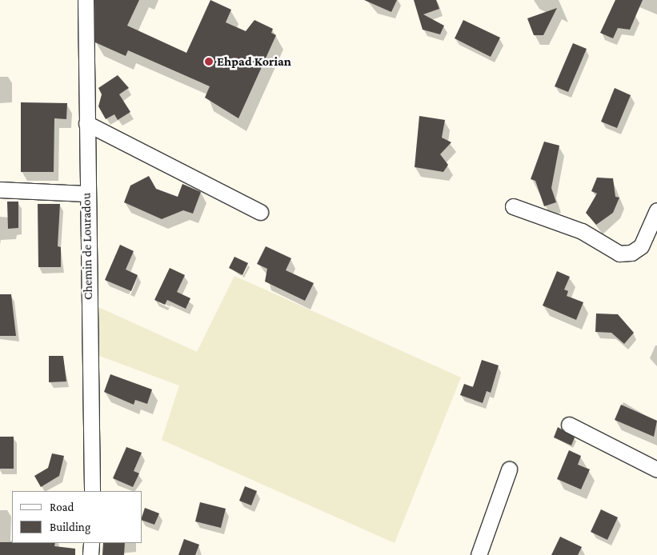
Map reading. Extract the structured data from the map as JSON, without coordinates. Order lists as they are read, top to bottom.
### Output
{
  "streets": {
    "street": ["Chemin de Louradou"]
  },
  "places": ["Ehpad Korian"],
  "legend": ["Road", "Building"]
}
